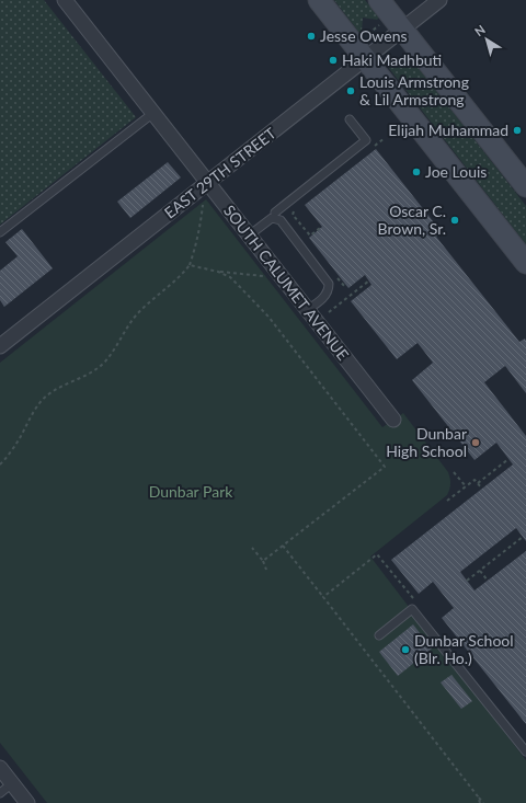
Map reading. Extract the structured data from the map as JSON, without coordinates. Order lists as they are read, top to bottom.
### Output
{
  "streets": {
    "street": ["EAST 29TH STREET", "SOUTH CALUMET AVENUE"]
  },
  "crossings": [
    ["EAST 29TH STREET", "SOUTH CALUMET AVENUE"]
  ],
  "parks": ["Dunbar Park"],
  "places": [
    "Jesse Owens",
    "Haki Madhbuti",
    "Louis Armstrong & Lil Armstrong",
    "Elijah Muhammad",
    "Joe Louis",
    "Oscar C. Brown, Sr.",
    "Dunbar High School",
    "Dunbar School (Blr. Ho.)"
  ],
  "north": "top left"
}
